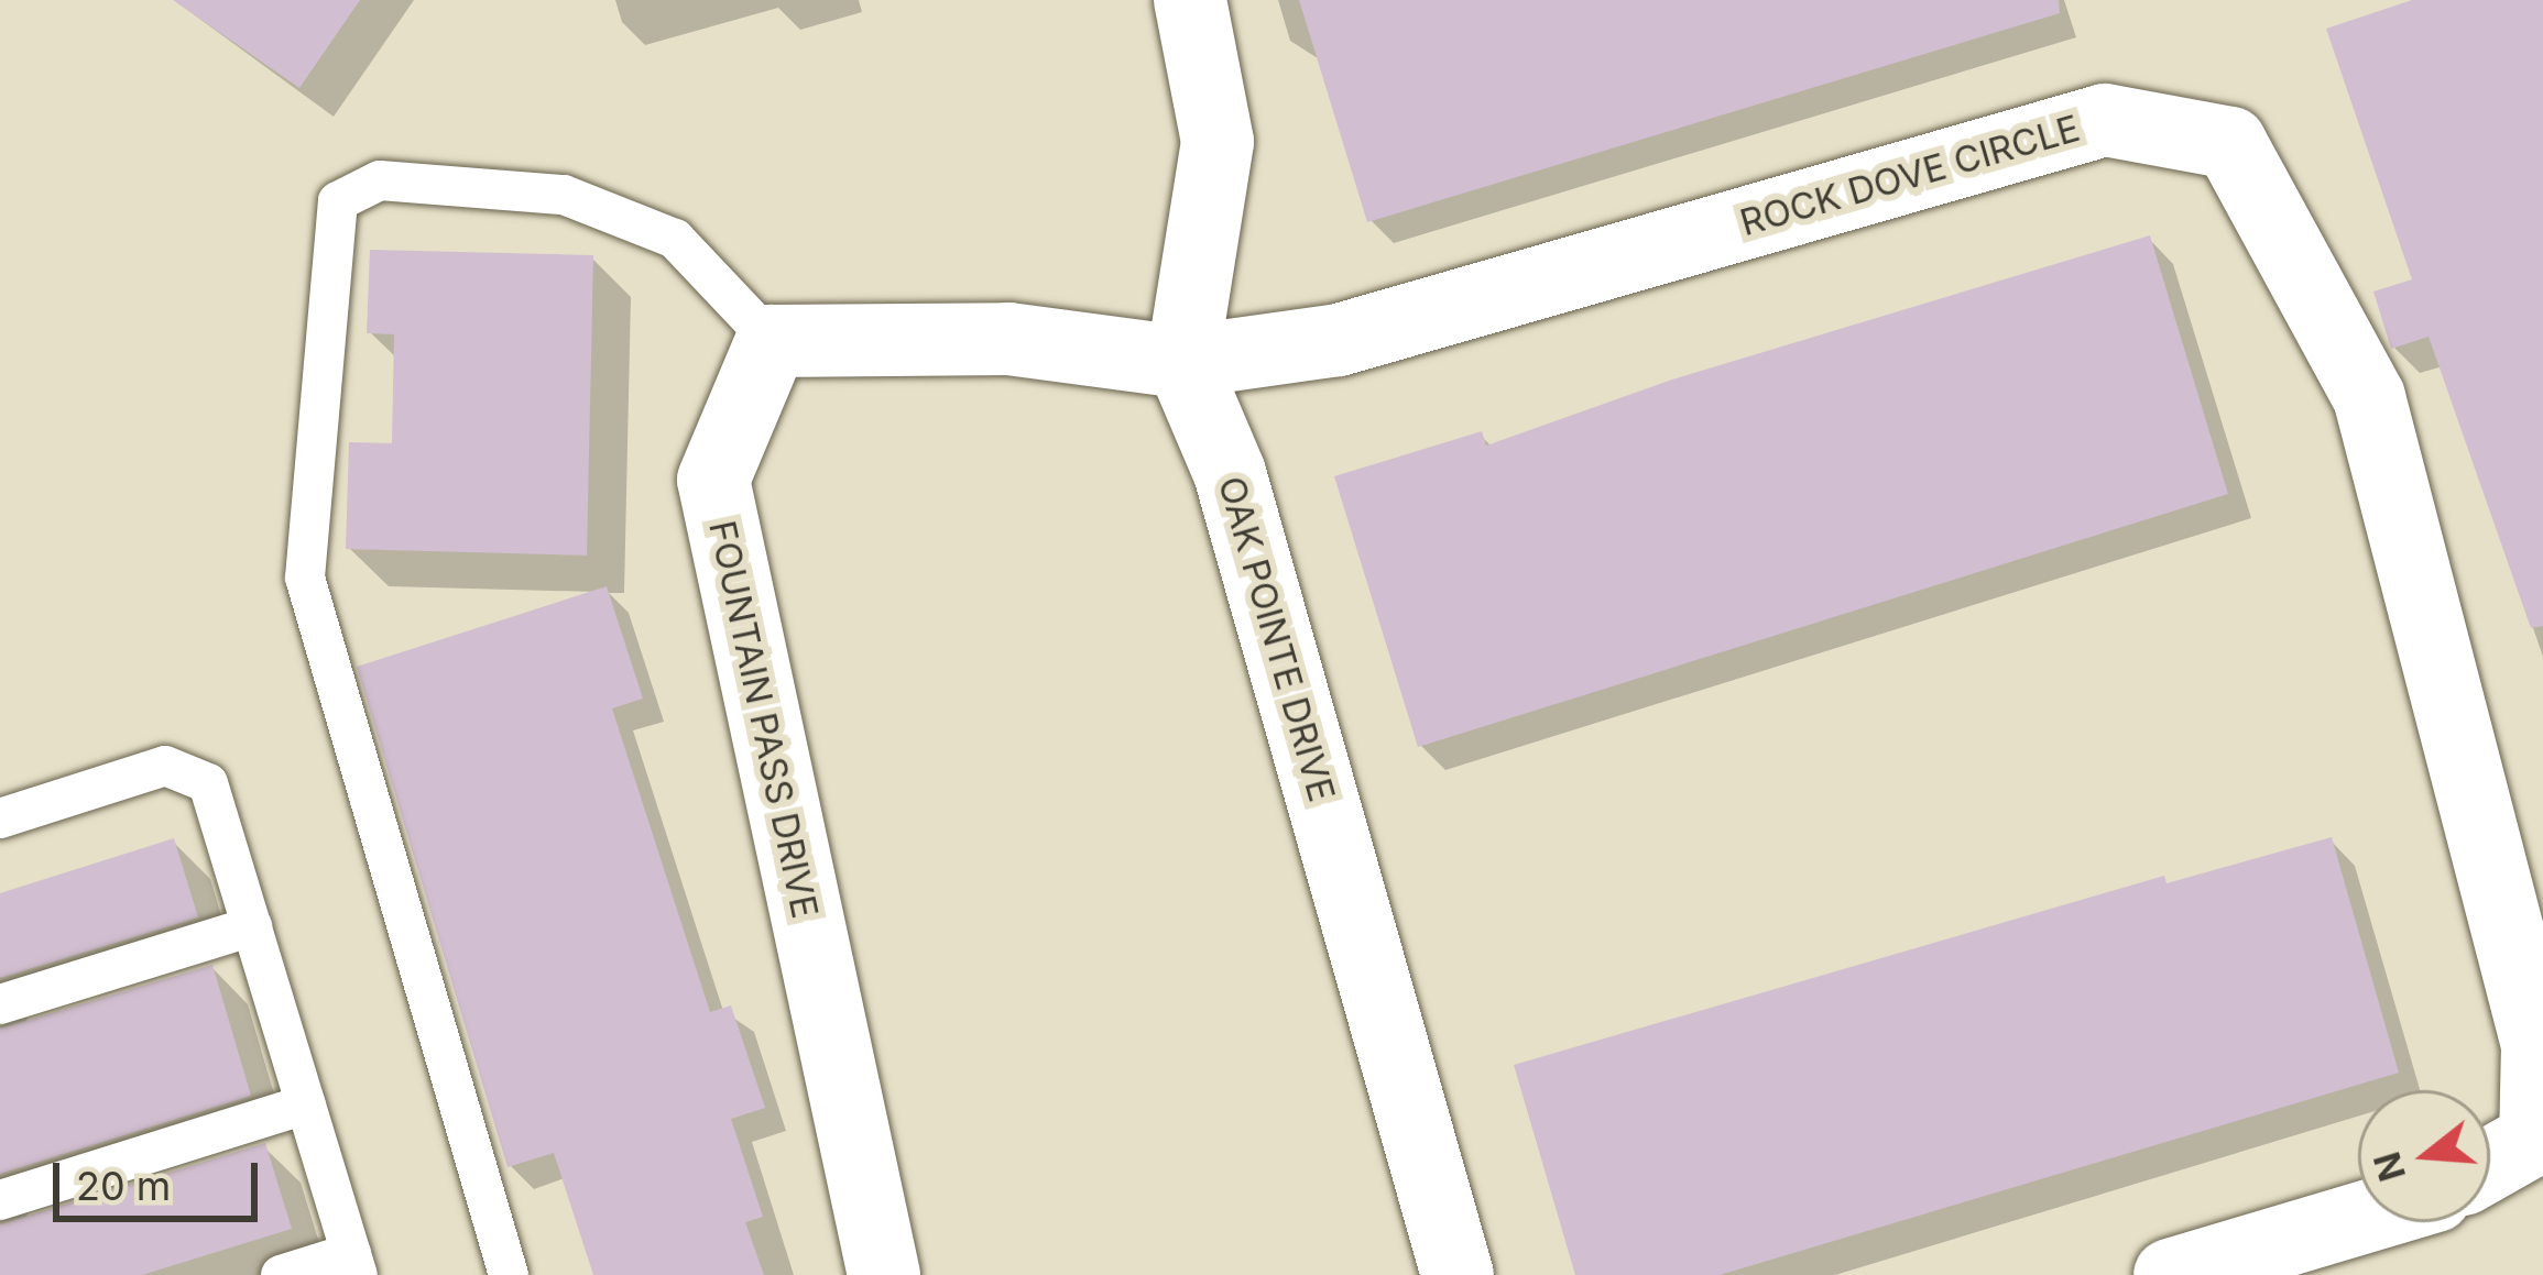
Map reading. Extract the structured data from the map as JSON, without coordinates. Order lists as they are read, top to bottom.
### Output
{
  "streets": {
    "street": ["ROCK DOVE CIRCLE", "OAK POINTE DRIVE", "FOUNTAIN PASS DRIVE"]
  },
  "crossings": [
    ["ROCK DOVE CIRCLE", "OAK POINTE DRIVE"]
  ],
  "scale_bar": "20 m",
  "north": "left"
}
